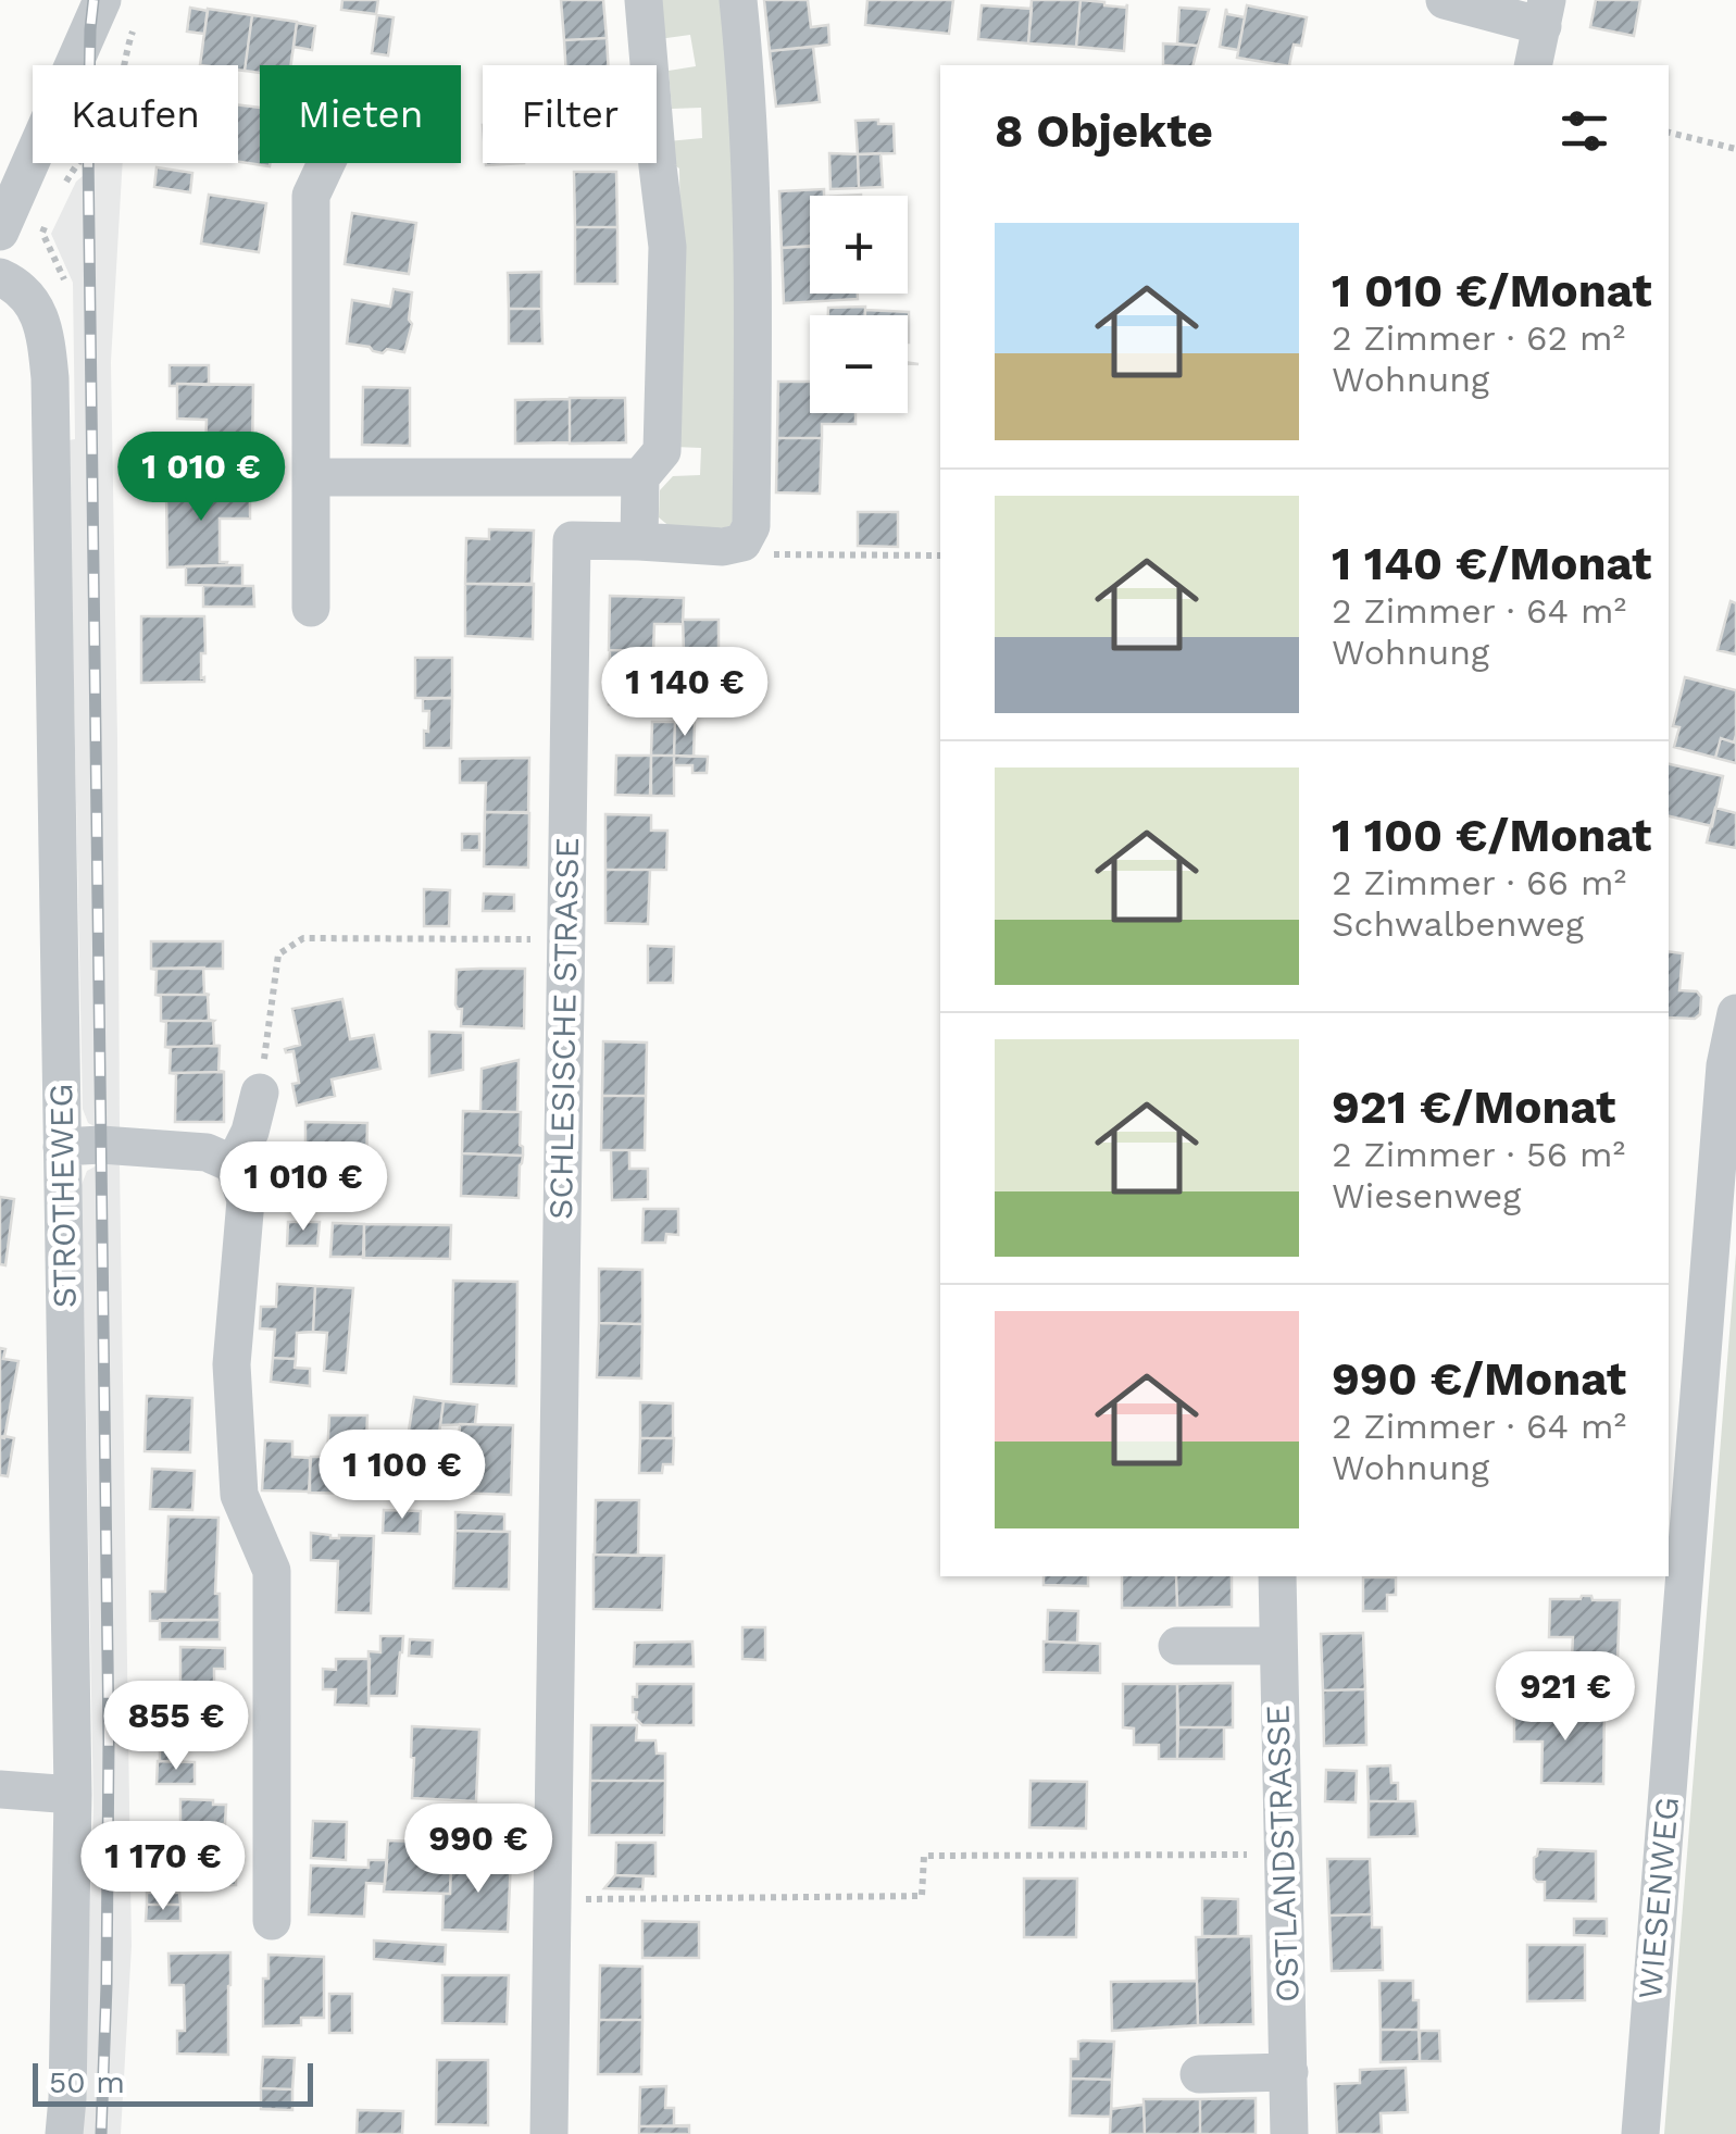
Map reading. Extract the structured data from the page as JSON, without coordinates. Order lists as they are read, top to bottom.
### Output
{
  "streets": {
    "street": [
      "SCHLESISCHE STRASSE",
      "STROTHEWEG",
      "OSTLANDSTRASSE",
      "WIESENWEG"
    ]
  },
  "scale_bar": "50 m",
  "page": {
    "chip": ["Kaufen", "Mieten", "Filter"],
    "heading": "8 Objekte",
    "map_buttons": ["+", "−"],
    "list": [
      {
        "name": "1 010 €/Monat",
        "note": "2 Zimmer · 62 m² · Wohnung"
      },
      {
        "name": "1 140 €/Monat",
        "note": "2 Zimmer · 64 m² · Wohnung"
      },
      {
        "name": "1 100 €/Monat",
        "note": "2 Zimmer · 66 m² · Schwalbenweg"
      },
      {
        "name": "921 €/Monat",
        "note": "2 Zimmer · 56 m² · Wiesenweg"
      },
      {
        "name": "990 €/Monat",
        "note": "2 Zimmer · 64 m² · Wohnung"
      }
    ],
    "price": [
      "1 010 €",
      "1 140 €",
      "1 010 €",
      "1 100 €",
      "921 €",
      "855 €",
      "990 €",
      "1 170 €"
    ],
    "scale": "50 m"
  }
}
